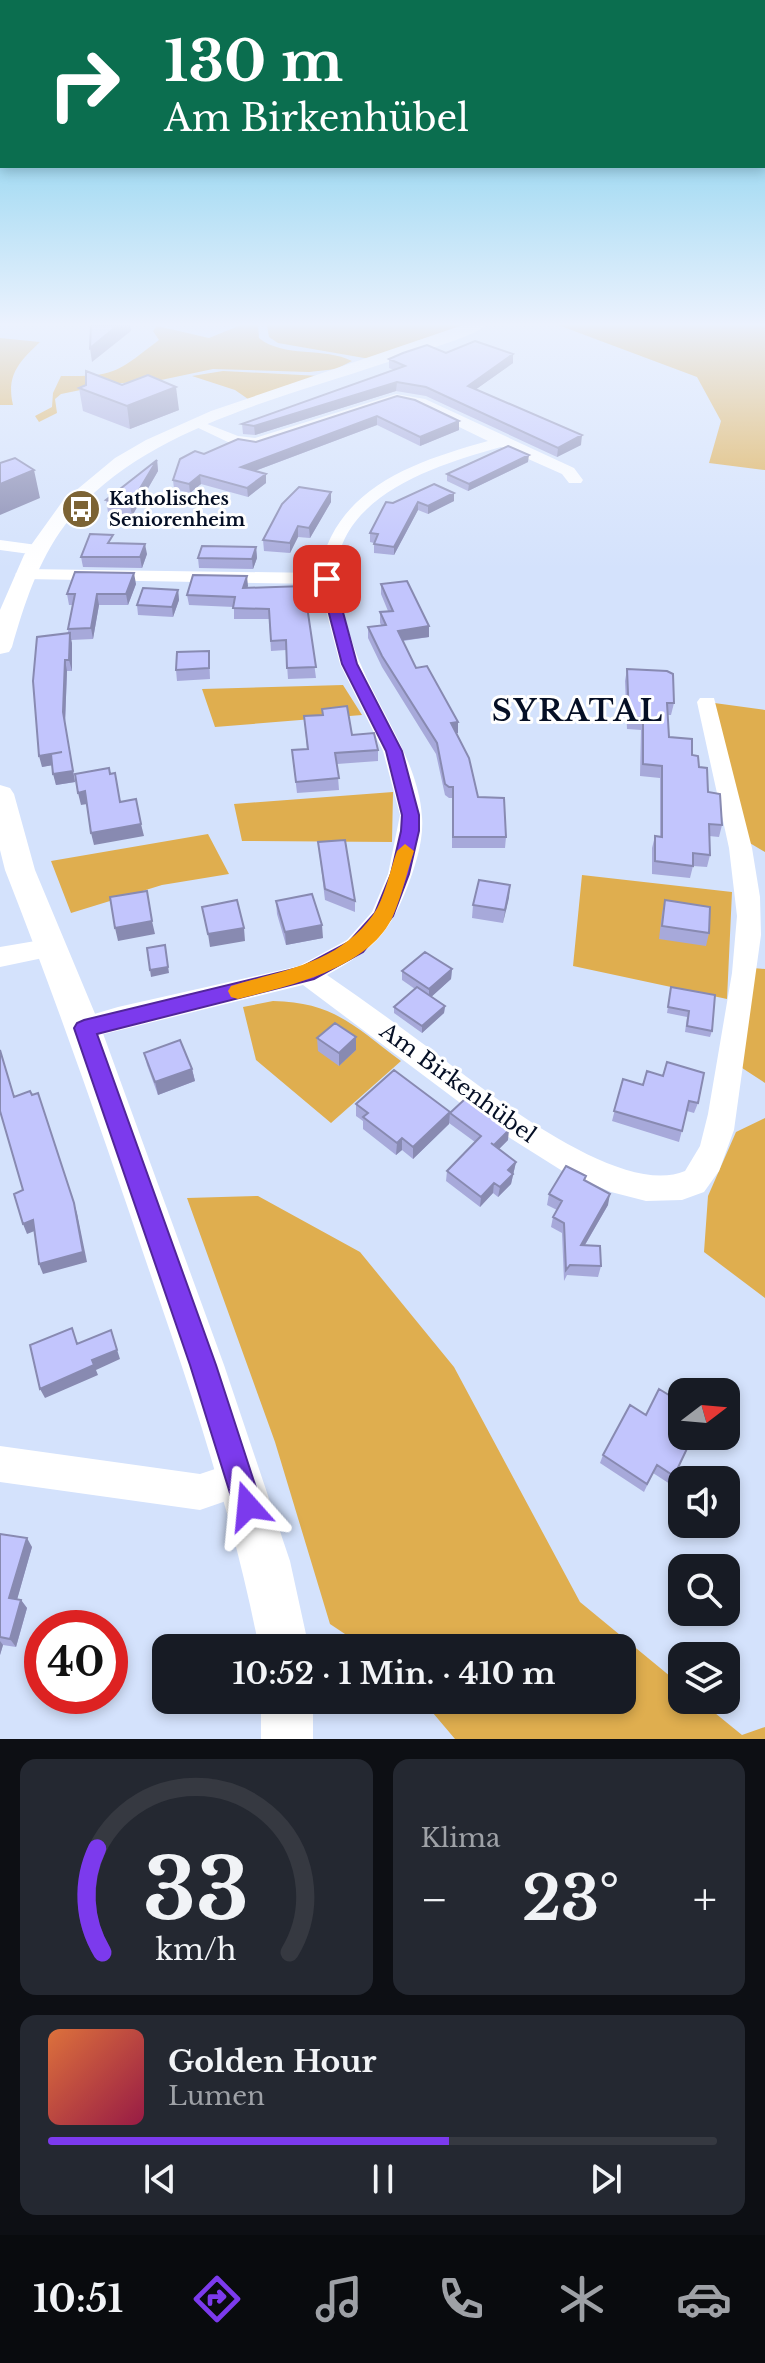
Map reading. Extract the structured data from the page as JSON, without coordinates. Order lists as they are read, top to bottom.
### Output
{
  "streets": {
    "street": ["Am Birkenhübel"]
  },
  "districts": ["SYRATAL"],
  "places": {
    "bus stop": ["Katholisches Seniorenheim"]
  },
  "north": "right",
  "page": {
    "turn": ["130 m", "Am Birkenhübel"],
    "limit": "40",
    "trip": "10:52 · 1 Min. · 410 m",
    "tile": "Klima",
    "heat": ["−", "23°", "+"],
    "song": ["Golden Hour", "Lumen"],
    "tabs": "10:51",
    "gauge": ["33", "km/h"]
  }
}
